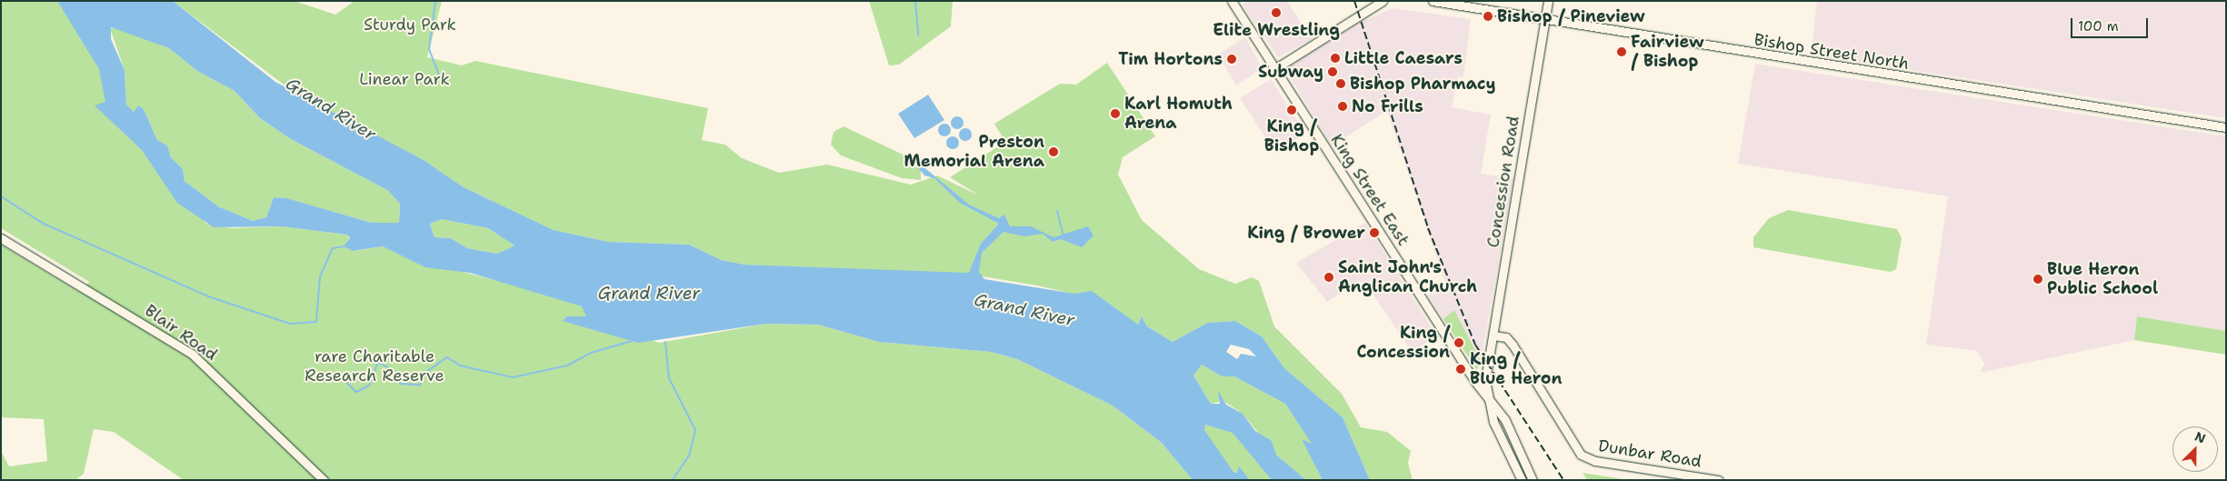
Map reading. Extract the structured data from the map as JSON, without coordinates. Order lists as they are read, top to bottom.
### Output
{
  "streets": {
    "main road": [
      "Bishop Street North",
      "Concession Road",
      "King Street East",
      "Blair Road",
      "Dunbar Road"
    ]
  },
  "crossings": [
    ["Bishop Street North", "Concession Road"],
    ["Concession Road", "King Street East"],
    ["Concession Road", "Dunbar Road"]
  ],
  "water": ["Grand River"],
  "parks": ["Sturdy Park", "Linear Park", "rare Charitable Research Reserve"],
  "places": [
    "Elite Wrestling",
    "Bishop / Pineview",
    "Fairview / Bishop",
    "Little Caesars",
    "Tim Hortons",
    "Subway",
    "Bishop Pharmacy",
    "No Frills",
    "King / Bishop",
    "Karl Homuth Arena",
    "Preston Memorial Arena",
    "King / Brower",
    "Saint John's Anglican Church",
    "Blue Heron Public School",
    "King / Concession",
    "King / Blue Heron"
  ],
  "scale_bar": "100 m",
  "north": "top right"
}
